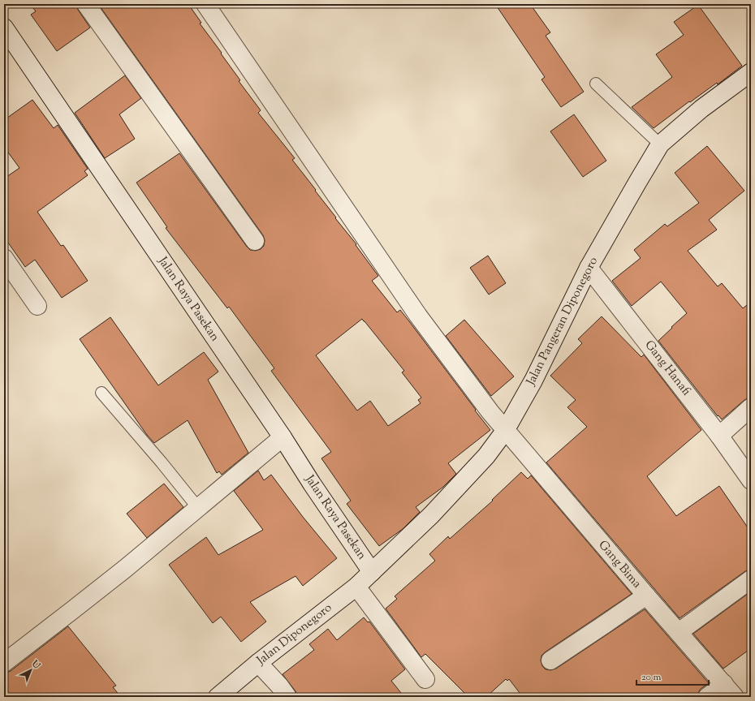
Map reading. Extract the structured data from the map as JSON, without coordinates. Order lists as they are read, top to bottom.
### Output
{
  "streets": {
    "street": [
      "Jalan Raya Pasekan",
      "Jalan Pangeran Diponegoro",
      "Gang Hanafi",
      "Gang Bima",
      "Jalan Diponegoro"
    ]
  },
  "crossings": [
    ["Jalan Raya Pasekan", "Jalan Pangeran Diponegoro"],
    ["Jalan Raya Pasekan", "Jalan Diponegoro"],
    ["Jalan Pangeran Diponegoro", "Gang Hanafi"],
    ["Jalan Pangeran Diponegoro", "Gang Bima"],
    ["Jalan Pangeran Diponegoro", "Jalan Diponegoro"]
  ],
  "scale_bar": "20 m",
  "north": "top right"
}
